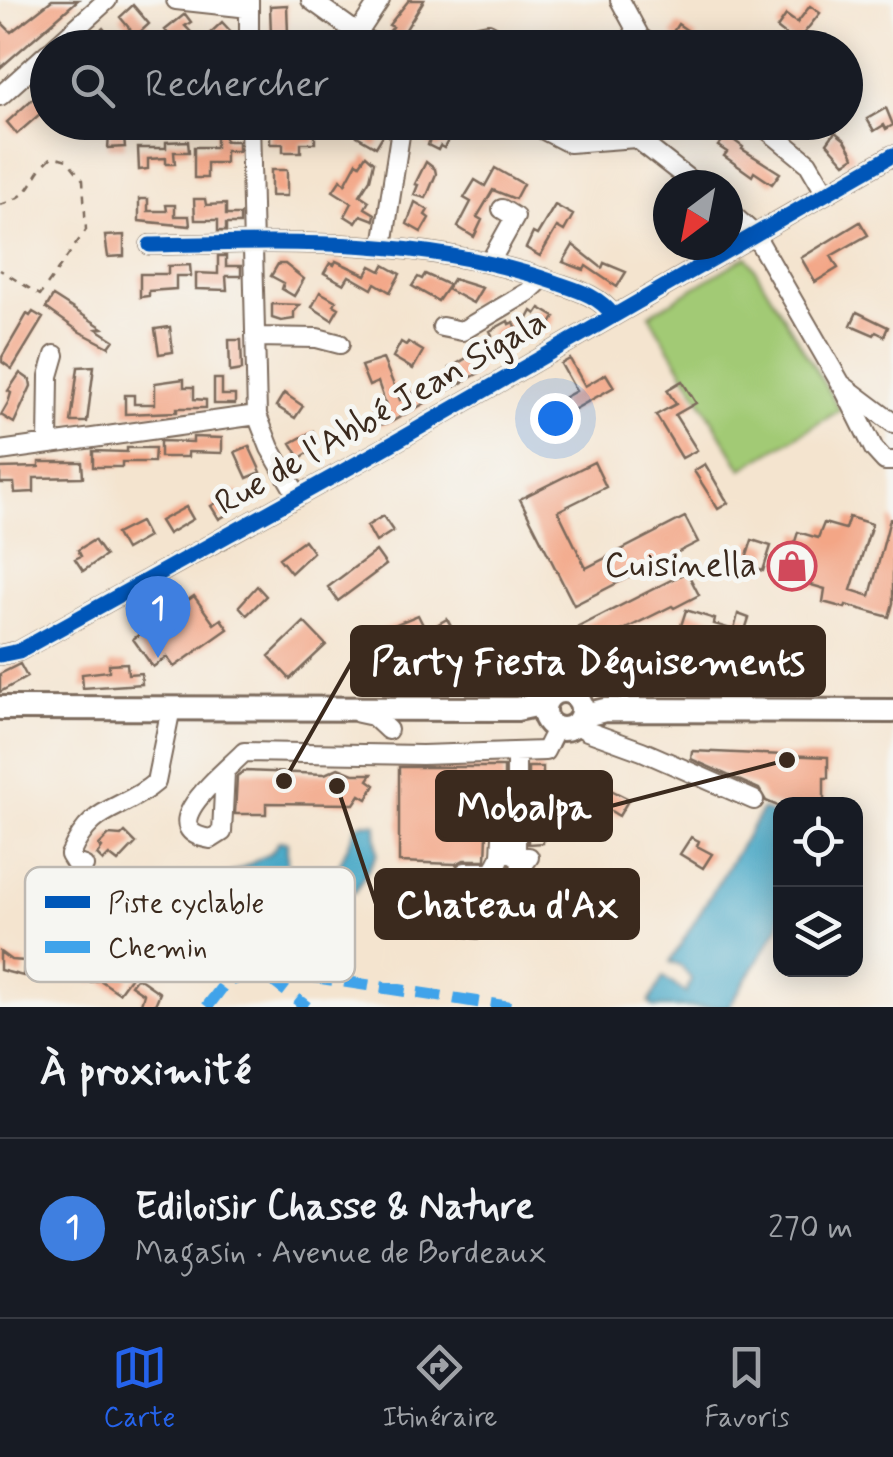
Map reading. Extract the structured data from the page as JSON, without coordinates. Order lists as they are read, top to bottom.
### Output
{
  "streets": {
    "street": ["Rue de l'Abbé Jean Sigala"]
  },
  "places": {
    "shop": ["Cuisinella"],
    "other": ["Mobalpa", "Party Fiesta Déguisements", "Chateau d'Ax"]
  },
  "legend": ["Piste cyclable", "Chemin"],
  "north": "bottom left",
  "page": {
    "search": "Rechercher",
    "pins": "1",
    "heading": "À proximité",
    "list": [
      {
        "mark": "1",
        "name": "Ediloisir Chasse & Nature",
        "note": "Magasin · Avenue de Bordeaux",
        "value": "270 m"
      }
    ],
    "nav": ["Carte", "Itinéraire", "Favoris"]
  }
}
